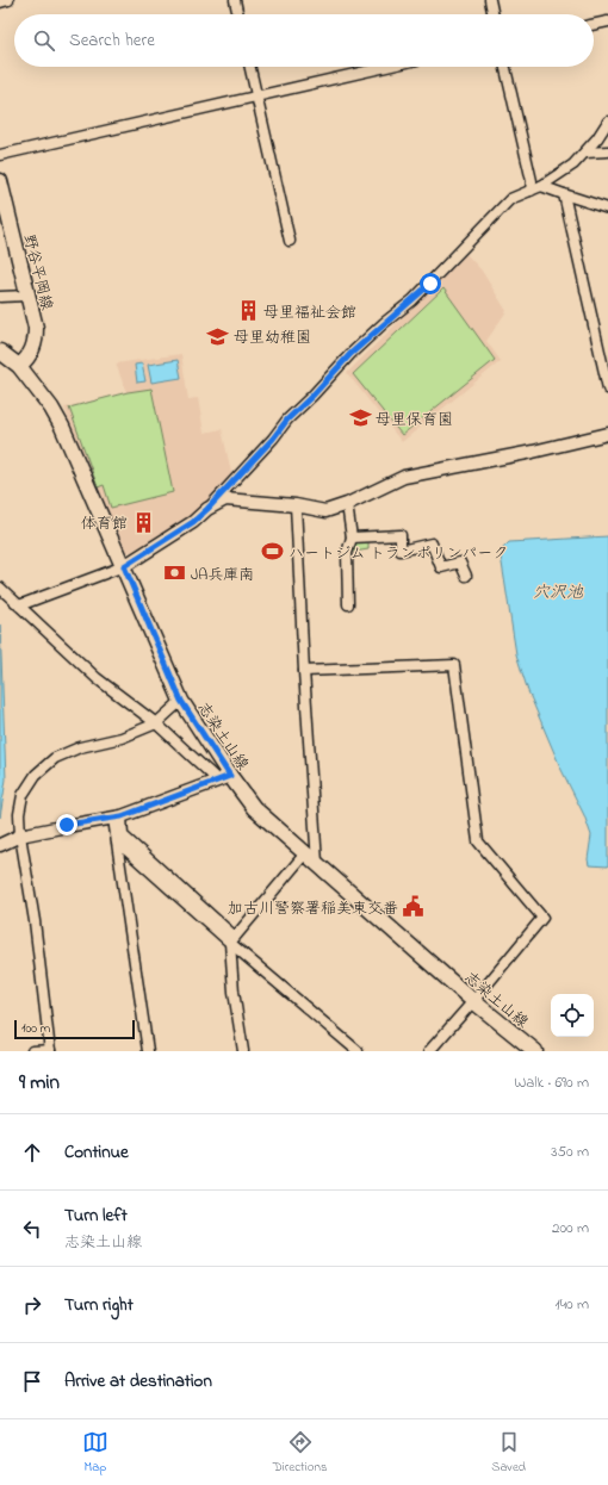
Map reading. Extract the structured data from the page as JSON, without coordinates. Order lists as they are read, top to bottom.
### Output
{
  "streets": {
    "main road": ["野谷平岡線", "志染土山線"]
  },
  "crossings": [
    ["野谷平岡線", "志染土山線"]
  ],
  "water": ["穴沢池"],
  "places": {
    "building": ["母里福祉会館", "体育館"],
    "school or university": ["母里幼稚園", "母里保育園"],
    "sports": ["ハートジム トランポリンパーク"],
    "bank": ["JA兵庫南"],
    "public building": ["加古川警察署稲美東交番"]
  },
  "scale_bar": "100 m",
  "page": {
    "search": "Search here",
    "scale": "100 m",
    "heading": ["9 min", "Walk · 690 m"],
    "list": [
      ["Continue", "350 m"],
      ["Turn left", "志染土山線", "200 m"],
      ["Turn right", "140 m"],
      "Arrive at destination"
    ],
    "nav": ["Map", "Directions", "Saved"]
  }
}
